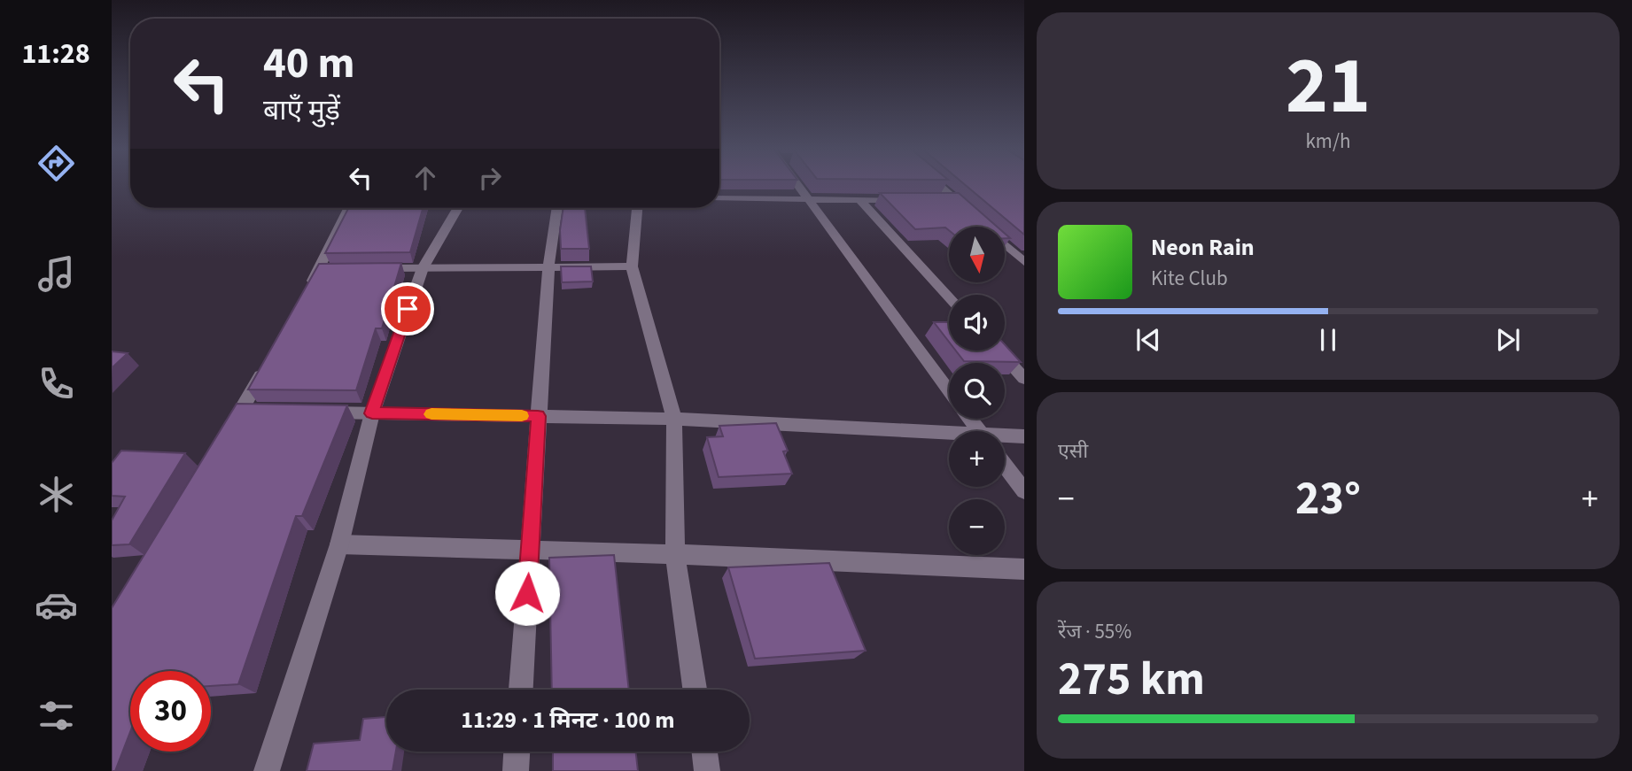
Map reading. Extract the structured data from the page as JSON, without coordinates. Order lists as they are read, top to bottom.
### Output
{
  "north": "bottom",
  "page": {
    "tabs": "11:28",
    "tile": [
      ["21", "km/h"],
      "एसी",
      ["रेंज · 55%", "275 km"]
    ],
    "turn": ["40 m", "बाएँ मुड़ें"],
    "song": ["Neon Rain", "Kite Club"],
    "map_buttons": ["+", "−"],
    "heat": ["−", "23°", "+"],
    "limit": "30",
    "trip": "11:29 · 1 मिनट · 100 m"
  }
}
